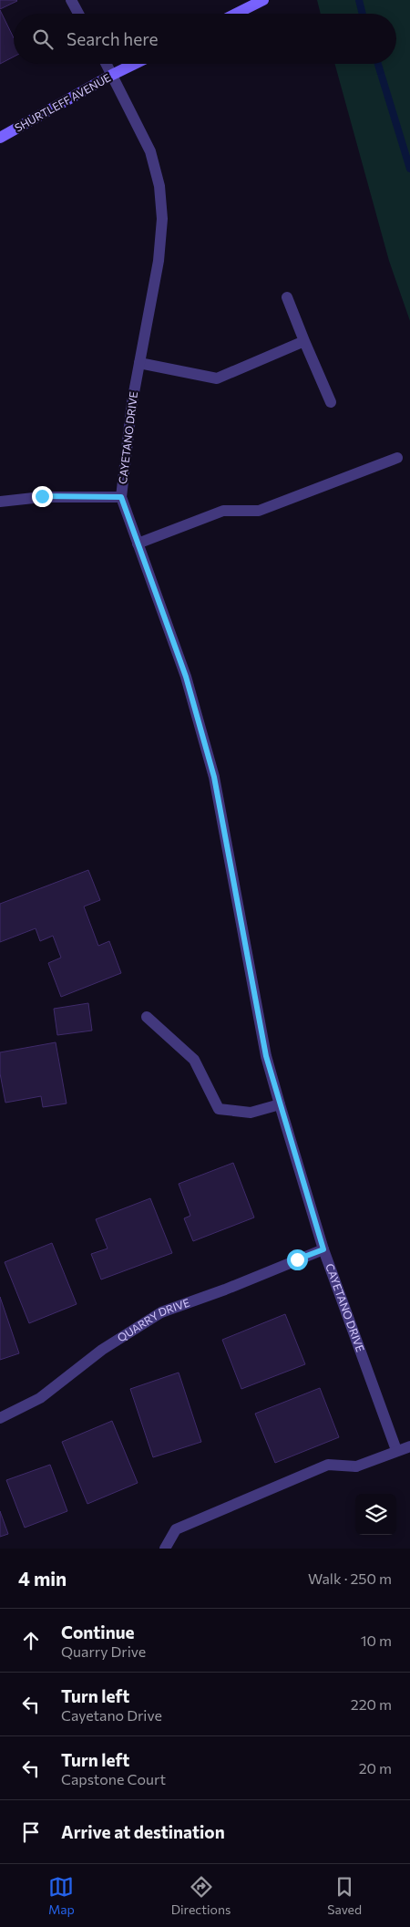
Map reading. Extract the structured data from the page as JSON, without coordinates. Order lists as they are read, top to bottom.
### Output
{
  "streets": {
    "street": ["SHURTLEFF AVENUE", "CAYETANO DRIVE", "QUARRY DRIVE"]
  },
  "crossings": [
    ["SHURTLEFF AVENUE", "CAYETANO DRIVE"],
    ["CAYETANO DRIVE", "QUARRY DRIVE"]
  ],
  "page": {
    "search": "Search here",
    "heading": ["4 min", "Walk · 250 m"],
    "list": [
      ["Continue", "Quarry Drive", "10 m"],
      ["Turn left", "Cayetano Drive", "220 m"],
      ["Turn left", "Capstone Court", "20 m"],
      "Arrive at destination"
    ],
    "nav": ["Map", "Directions", "Saved"]
  }
}
